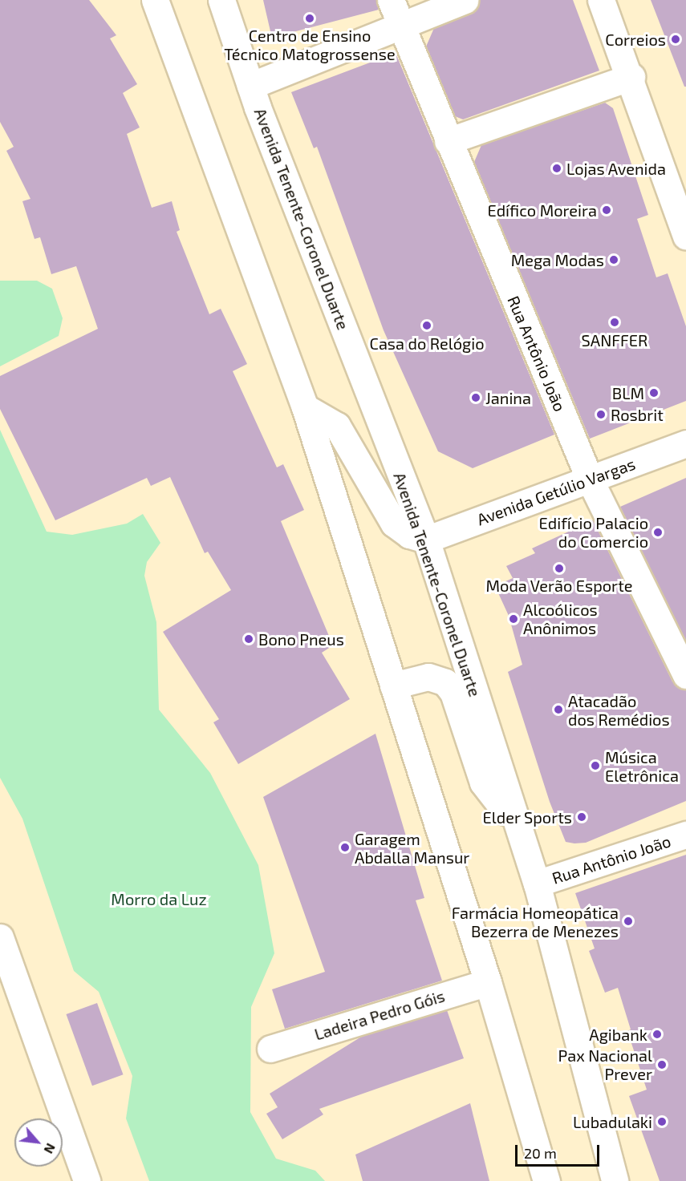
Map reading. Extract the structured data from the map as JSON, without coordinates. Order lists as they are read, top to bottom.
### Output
{
  "streets": {
    "main road": [
      "Avenida Tenente-Coronel Duarte",
      "Rua Antônio João",
      "Avenida Getúlio Vargas",
      "Ladeira Pedro Góis"
    ]
  },
  "crossings": [
    ["Avenida Tenente-Coronel Duarte", "Rua Antônio João"],
    ["Avenida Tenente-Coronel Duarte", "Avenida Getúlio Vargas"],
    ["Rua Antônio João", "Avenida Getúlio Vargas"]
  ],
  "parks": ["Morro da Luz"],
  "places": [
    "Centro de Ensino Técnico Matogrossense",
    "Correios",
    "Lojas Avenida",
    "Edífico Moreira",
    "Mega Modas",
    "SANFFER",
    "Casa do Relógio",
    "BLM",
    "Janina",
    "Rosbrit",
    "Edifício Palacio do Comercio",
    "Moda Verão Esporte",
    "Alcoólicos Anônimos",
    "Bono Pneus",
    "Atacadão dos Remédios",
    "Música Eletrônica",
    "Elder Sports",
    "Garagem Abdalla Mansur",
    "Farmácia Homeopática Bezerra de Menezes",
    "Agibank",
    "Pax Nacional Prever",
    "Lubadulaki"
  ],
  "scale_bar": "20 m",
  "north": "bottom right"
}
